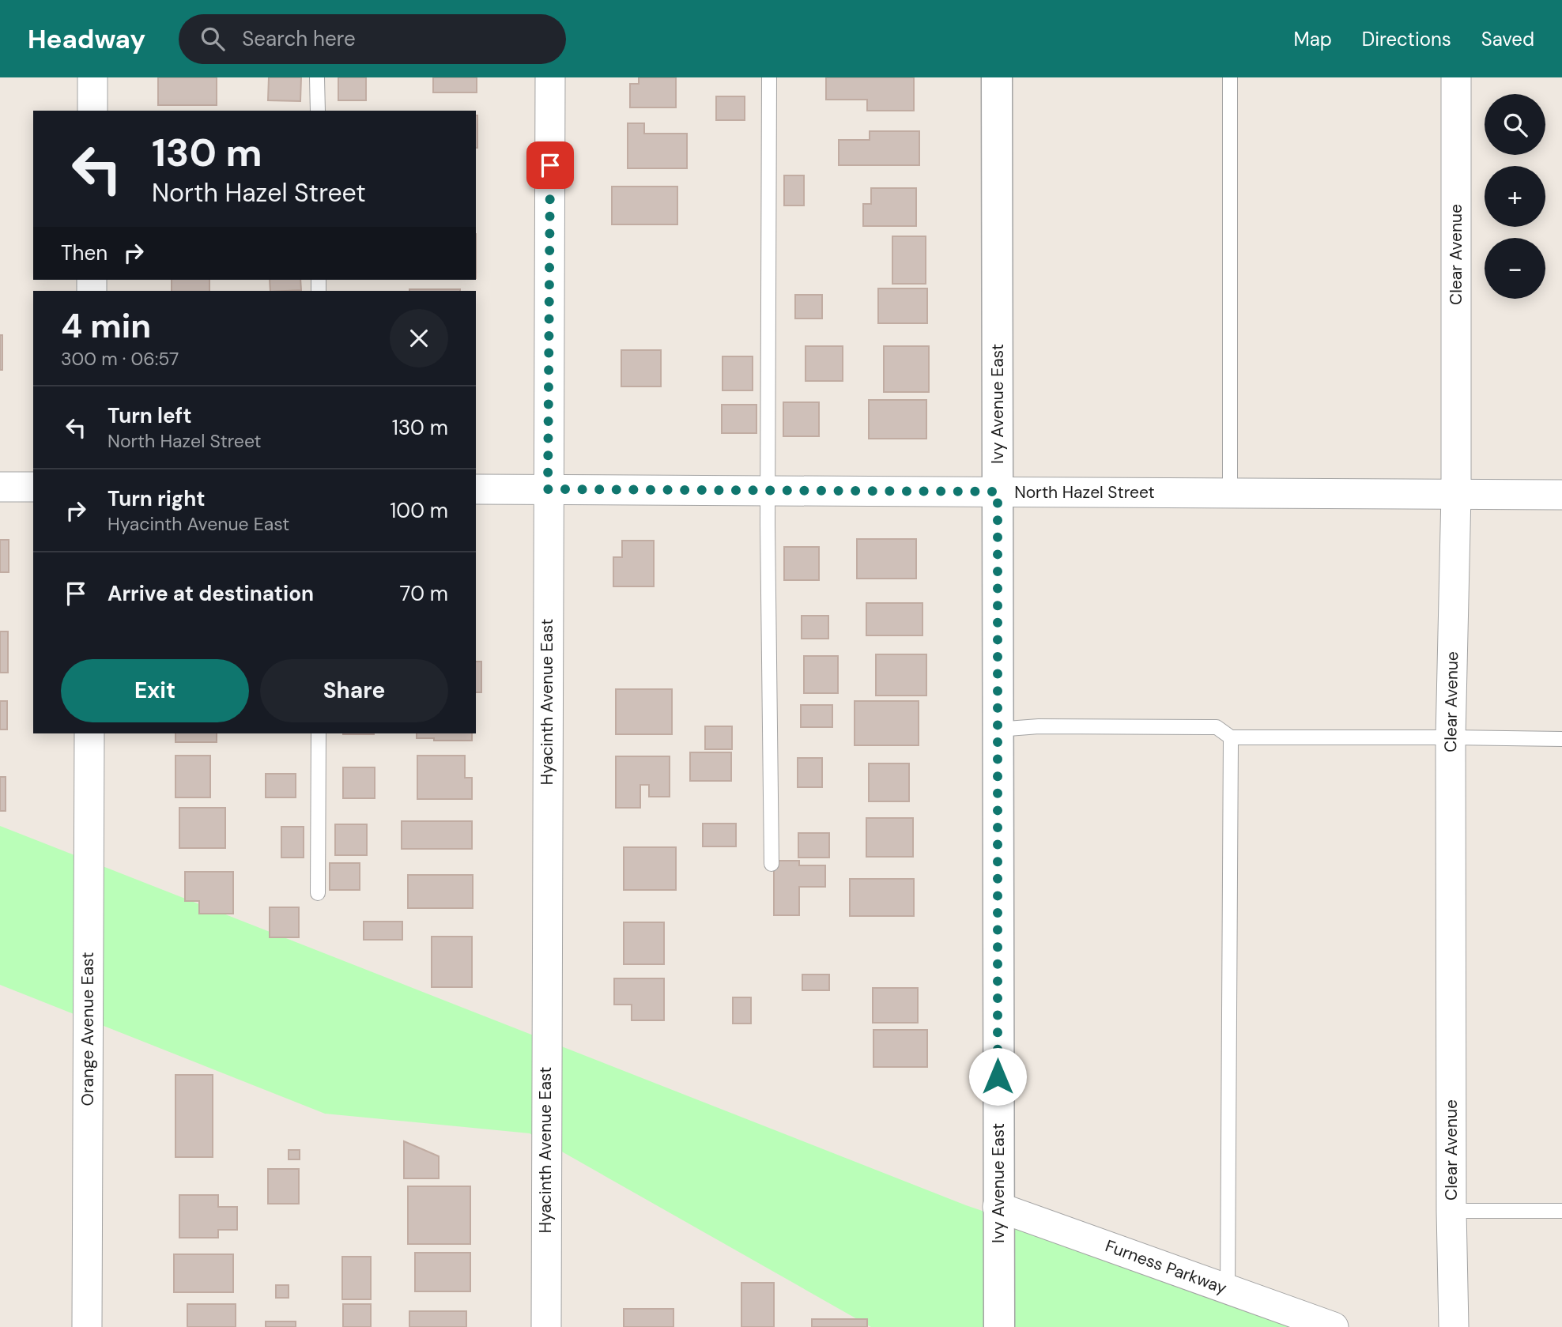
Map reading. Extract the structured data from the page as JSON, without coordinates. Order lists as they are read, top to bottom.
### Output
{
  "streets": {
    "street": [
      "Clear Avenue",
      "Ivy Avenue East",
      "North Hazel Street",
      "Hyacinth Avenue East",
      "Orange Avenue East",
      "Furness Parkway"
    ]
  },
  "crossings": [
    ["Clear Avenue", "North Hazel Street"],
    ["Ivy Avenue East", "North Hazel Street"],
    ["Ivy Avenue East", "Furness Parkway"],
    ["North Hazel Street", "Hyacinth Avenue East"]
  ],
  "page": {
    "header": "Headway",
    "search": "Search here",
    "nav": ["Map", "Directions", "Saved"],
    "map_buttons": ["+", "−"],
    "turn": ["130 m", "North Hazel Street"],
    "then": "Then",
    "heading": ["4 min", "300 m · 06:57"],
    "list": [
      {
        "name": "Turn left",
        "note": "North Hazel Street",
        "value": "130 m"
      },
      {
        "name": "Turn right",
        "note": "Hyacinth Avenue East",
        "value": "100 m"
      },
      {
        "name": "Arrive at destination",
        "value": "70 m"
      }
    ],
    "buttons": ["Exit", "Share"]
  }
}
